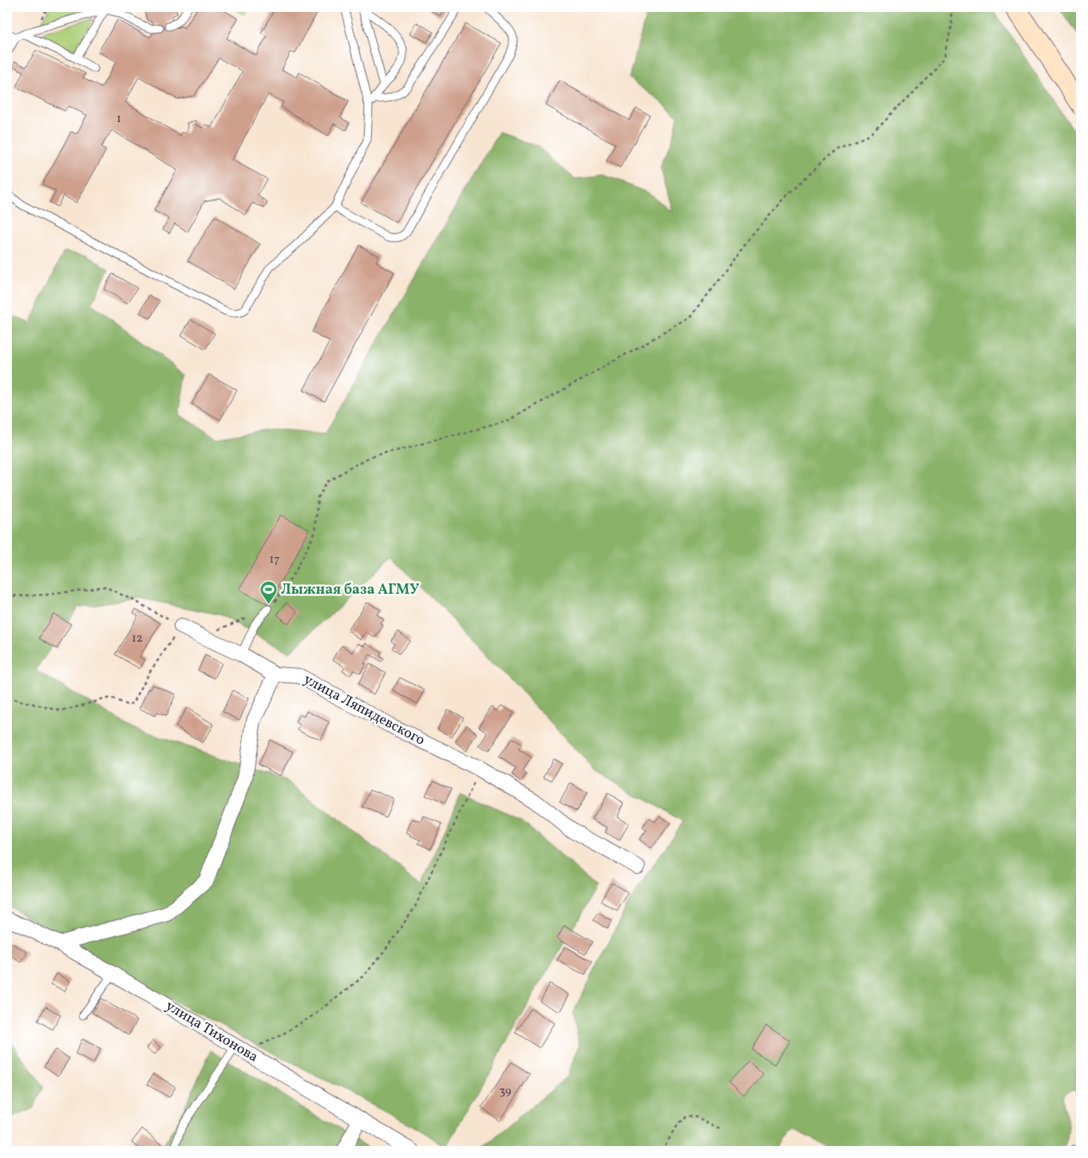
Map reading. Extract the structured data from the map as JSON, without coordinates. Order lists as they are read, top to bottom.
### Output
{
  "streets": {
    "street": ["улица Ляпидевского", "улица Тихонова"]
  },
  "places": {
    "sports": ["Лыжная база АГМУ"]
  },
  "house_numbers": [
    "1",
    "17",
    "12",
    "39"
  ]
}
